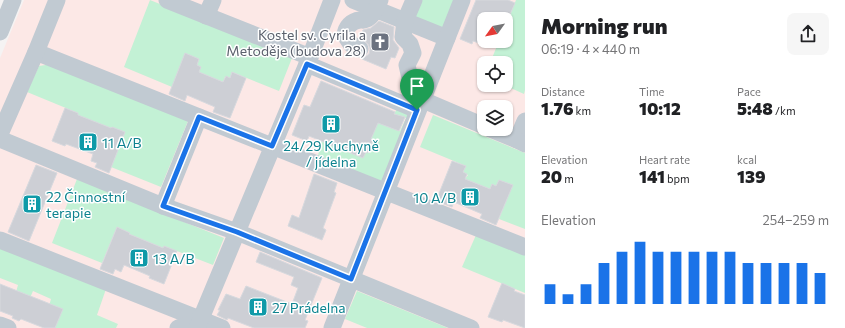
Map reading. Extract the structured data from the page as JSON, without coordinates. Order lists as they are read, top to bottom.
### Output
{
  "places": {
    "church": ["Kostel sv. Cyrila a Metoděje (budova 28)"],
    "building": [
      "24/29 Kuchyně / jídelna",
      "11 A/B",
      "10 A/B",
      "22 Činnostní terapie",
      "13 A/B",
      "27 Prádelna"
    ]
  },
  "north": "bottom left",
  "page": {
    "heading": ["Morning run", "06:19 · 4 × 440 m"],
    "stats": [
      ["Distance", "1.76 km"],
      ["Time", "10:12"],
      ["Pace", "5:48 /km"],
      ["Elevation", "20 m"],
      ["Heart rate", "141 bpm"],
      ["kcal", "139"]
    ],
    "chart": ["Elevation", "254–259 m"]
  }
}
